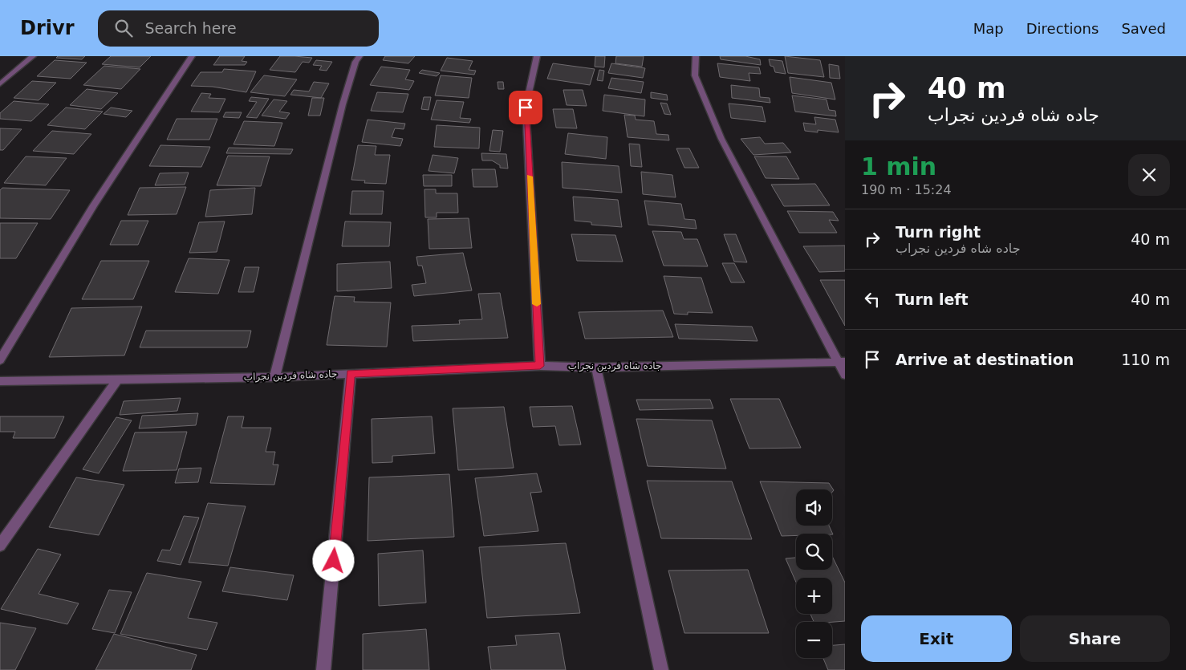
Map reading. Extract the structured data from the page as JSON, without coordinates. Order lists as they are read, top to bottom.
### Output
{
  "streets": {
    "street": ["جاده شاه فردین نجراب"]
  },
  "page": {
    "header": "Drivr",
    "search": "Search here",
    "nav": ["Map", "Directions", "Saved"],
    "turn": ["40 m", "جاده شاه فردین نجراب"],
    "heading": ["1 min", "190 m · 15:24"],
    "list": [
      {
        "name": "Turn right",
        "note": "جاده شاه فردین نجراب",
        "value": "40 m"
      },
      {
        "name": "Turn left",
        "value": "40 m"
      },
      {
        "name": "Arrive at destination",
        "value": "110 m"
      }
    ],
    "map_buttons": ["+", "−"],
    "buttons": ["Exit", "Share"]
  }
}
